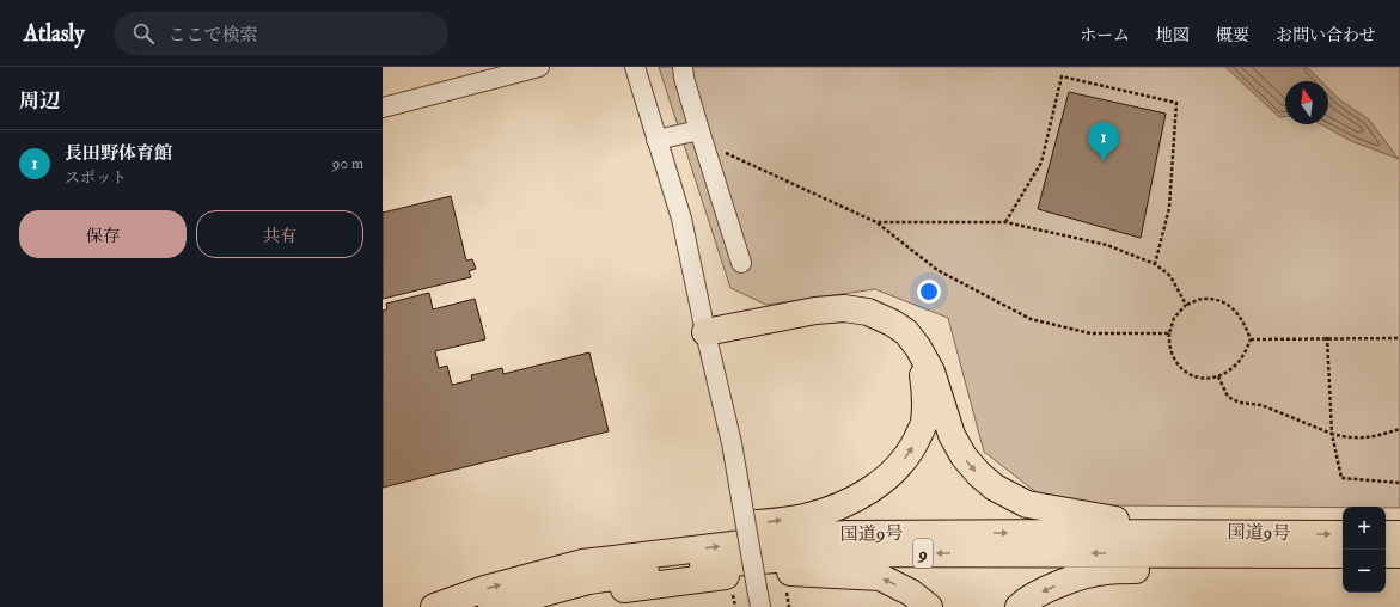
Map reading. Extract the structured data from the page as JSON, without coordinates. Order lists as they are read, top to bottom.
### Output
{
  "streets": {
    "highway": ["国道9号", "9"]
  },
  "north": "top",
  "page": {
    "header": "Atlasly",
    "search": "ここで検索",
    "nav": [
      "ホーム",
      "地図",
      "概要",
      "お問い合わせ"
    ],
    "heading": "周辺",
    "pins": "1",
    "list": [
      {
        "mark": "1",
        "name": "長田野体育館",
        "note": "スポット",
        "value": "90 m"
      }
    ],
    "buttons": ["保存", "共有"],
    "map_buttons": ["+", "−"]
  }
}
